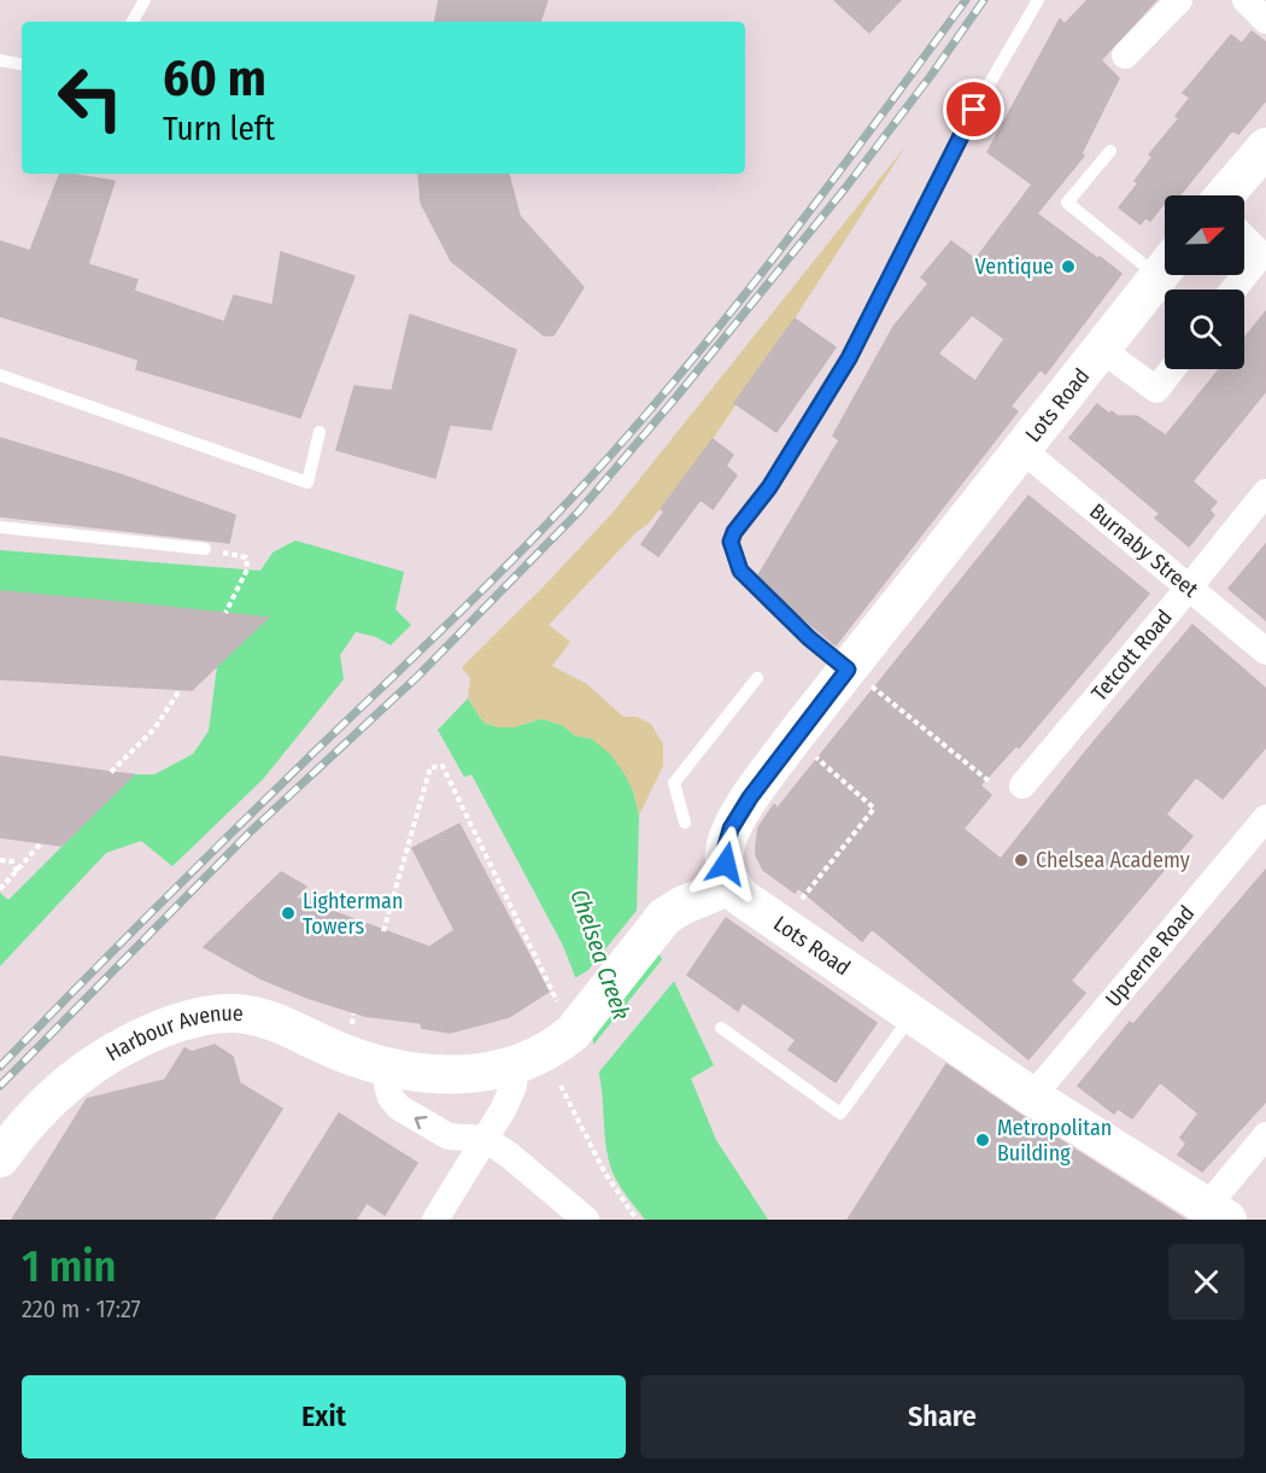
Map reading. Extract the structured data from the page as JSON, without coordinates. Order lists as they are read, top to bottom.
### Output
{
  "streets": {
    "street": [
      "Lots Road",
      "Burnaby Street",
      "Tetcott Road",
      "Upcerne Road",
      "Harbour Avenue"
    ]
  },
  "crossings": [
    ["Lots Road", "Burnaby Street"],
    ["Lots Road", "Upcerne Road"],
    ["Lots Road", "Harbour Avenue"],
    ["Burnaby Street", "Tetcott Road"]
  ],
  "water": ["Chelsea Creek"],
  "places": [
    "Ventique",
    "Chelsea Academy",
    "Lighterman Towers",
    "Metropolitan Building"
  ],
  "north": "top right",
  "page": {
    "turn": ["60 m", "Turn left"],
    "heading": ["1 min", "220 m · 17:27"],
    "buttons": ["Exit", "Share"]
  }
}
